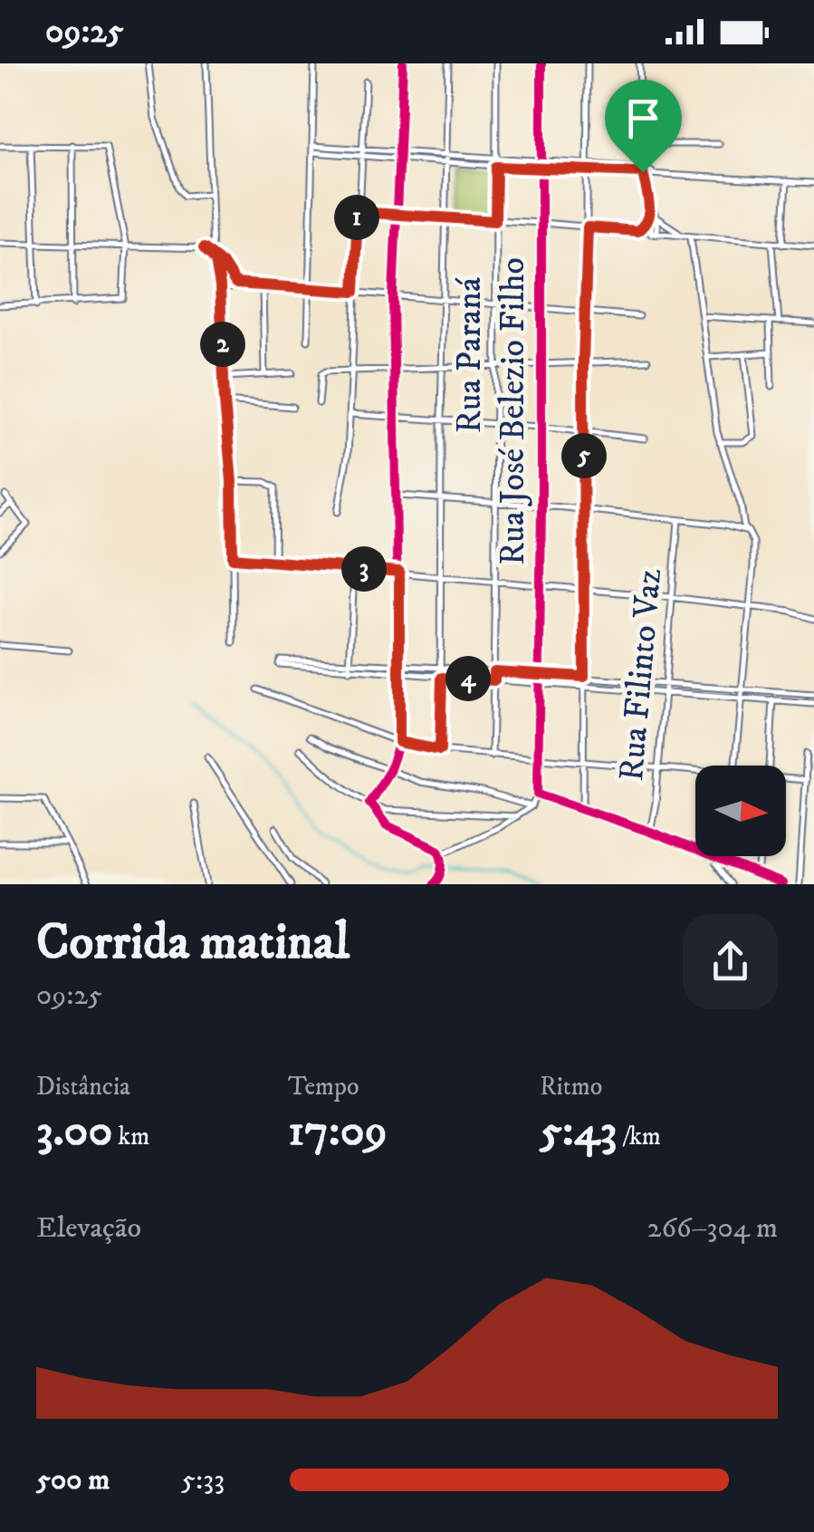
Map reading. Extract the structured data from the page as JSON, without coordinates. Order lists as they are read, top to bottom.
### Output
{
  "streets": {
    "street": ["Rua Paraná", "Rua José Belezio Filho", "Rua Filinto Vaz"]
  },
  "north": "right",
  "page": {
    "status": "09:25",
    "pins": [
      "1",
      "2",
      "5",
      "3",
      "4"
    ],
    "heading": ["Corrida matinal", "09:25"],
    "stats": [
      ["Distância", "3.00 km"],
      ["Tempo", "17:09"],
      ["Ritmo", "5:43 /km"]
    ],
    "chart": ["Elevação", "266–304 m"],
    "list": [
      {
        "name": "500 m",
        "note": "5:33"
      }
    ]
  }
}
